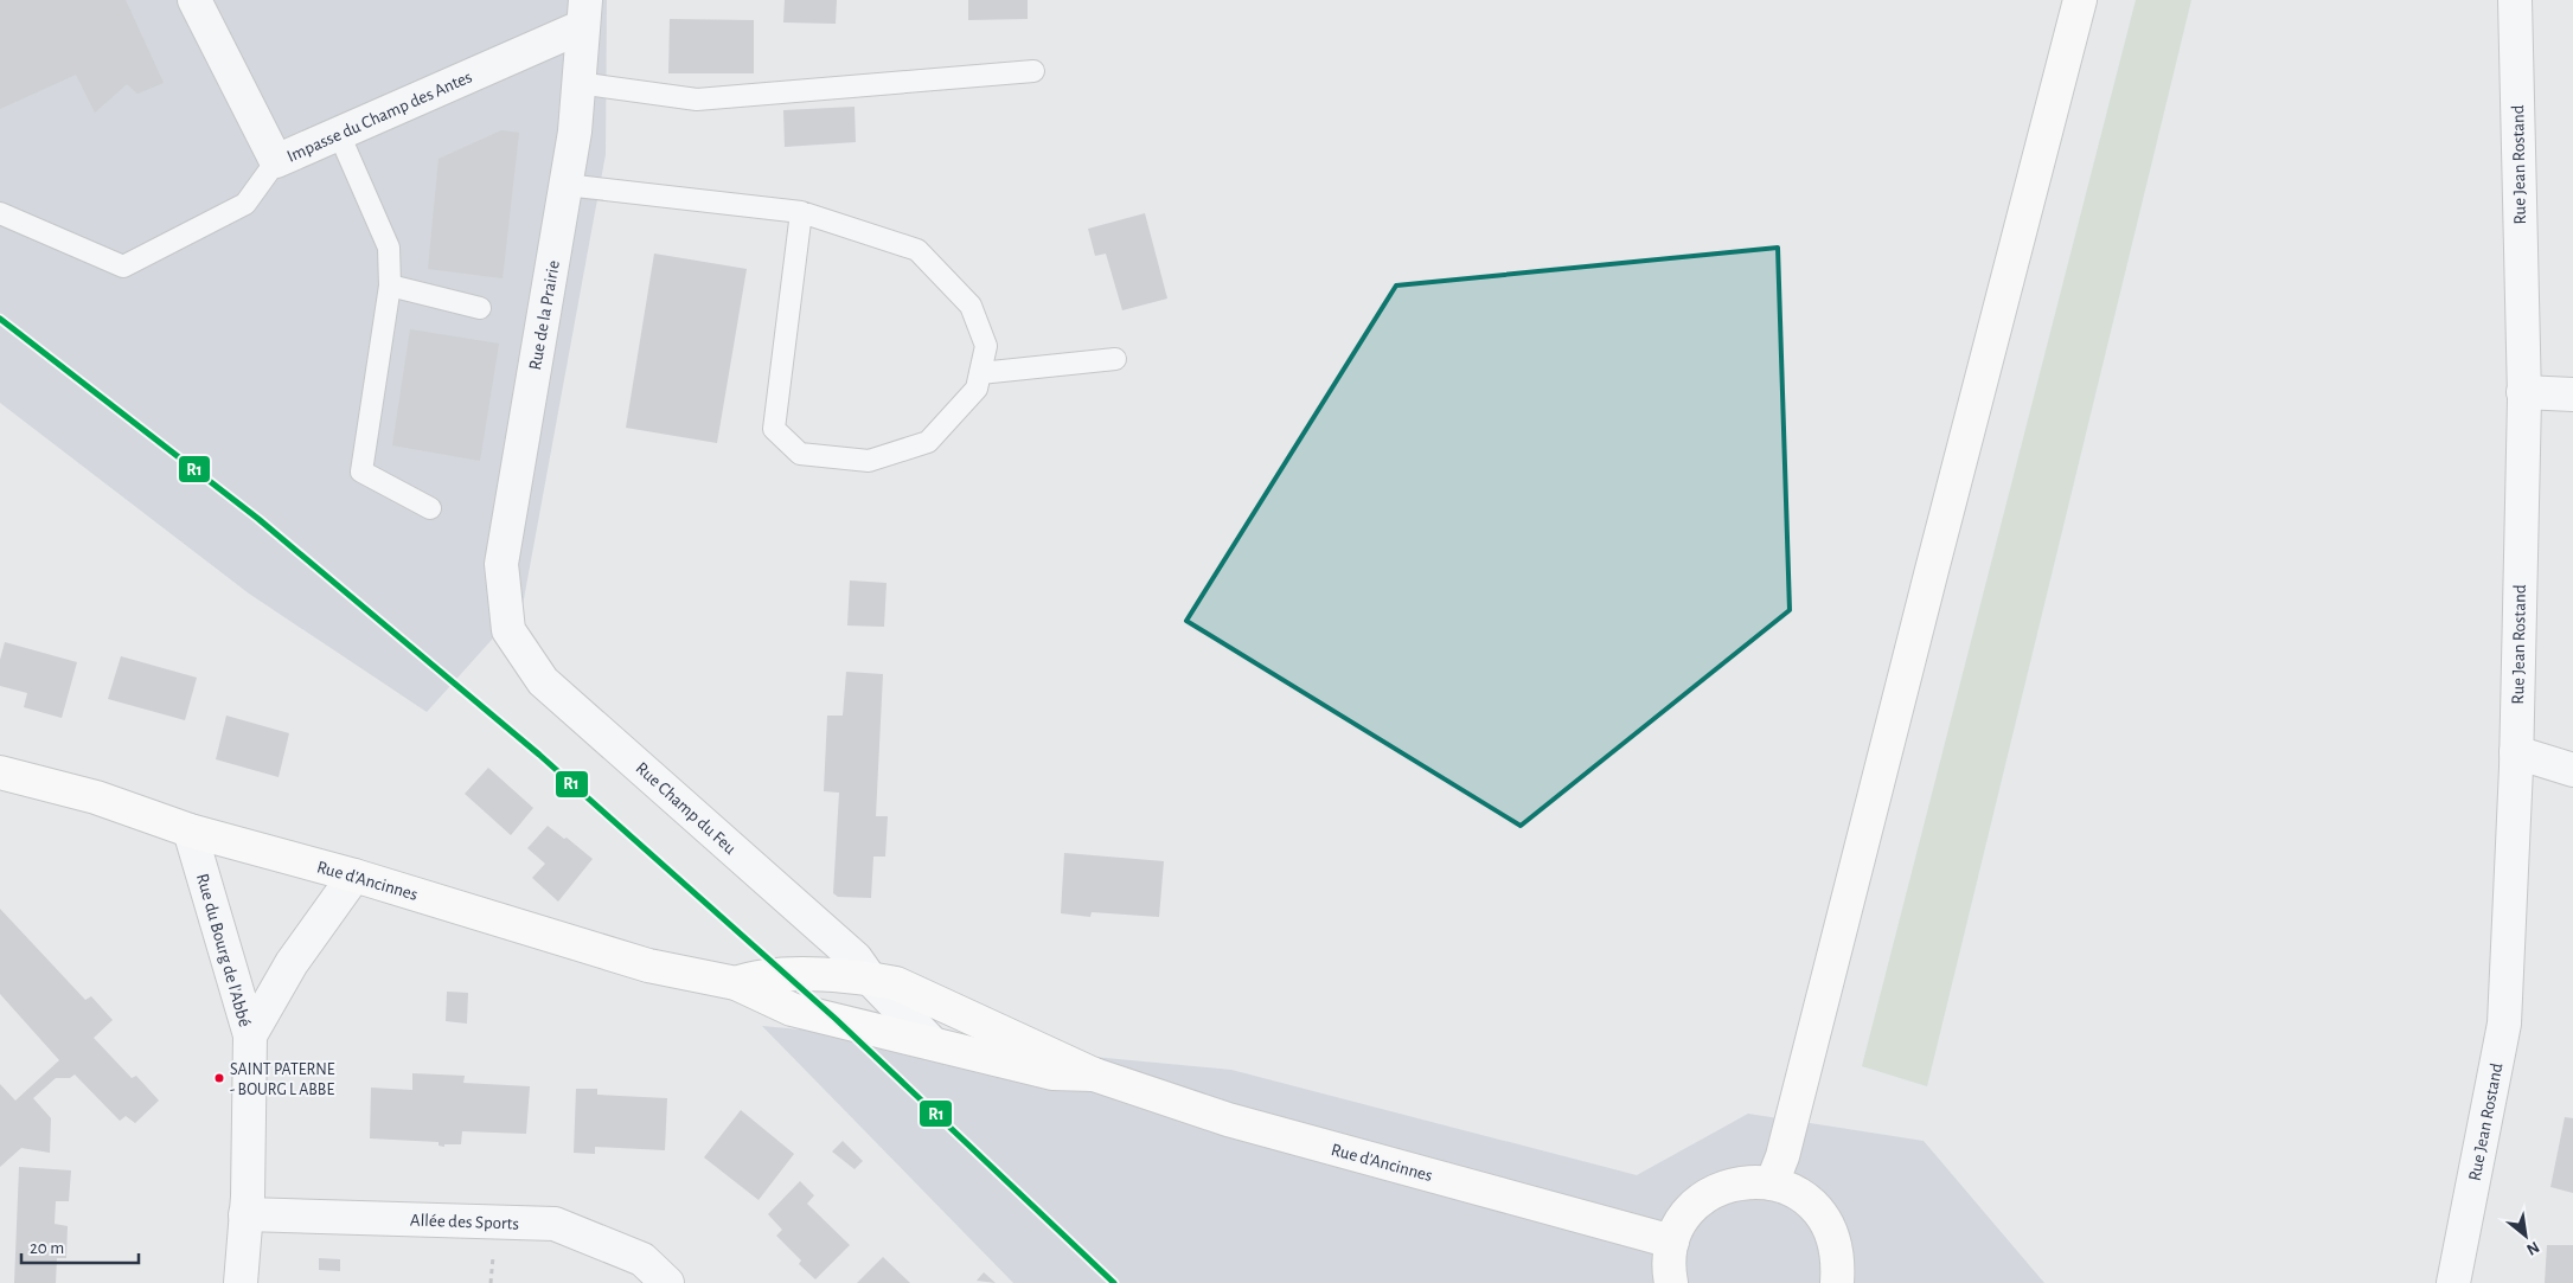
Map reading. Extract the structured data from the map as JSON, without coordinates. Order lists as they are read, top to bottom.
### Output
{
  "streets": {
    "main road": ["Rue d'Ancinnes"],
    "street": [
      "Impasse du Champ des Antes",
      "Rue Jean Rostand",
      "Rue de la Prairie",
      "Rue Champ du Feu",
      "Rue du Bourg de l'Abbé",
      "Allée des Sports"
    ]
  },
  "crossings": [
    ["Impasse du Champ des Antes", "Rue de la Prairie"],
    ["Rue de la Prairie", "Rue Champ du Feu"],
    ["Rue Champ du Feu", "Rue d'Ancinnes"],
    ["Rue d'Ancinnes", "Rue du Bourg de l'Abbé"],
    ["Rue du Bourg de l'Abbé", "Allée des Sports"]
  ],
  "places": ["SAINT PATERNE - BOURG L ABBE"],
  "lines": ["transit line R1"],
  "scale_bar": "20 m",
  "north": "bottom right"
}
